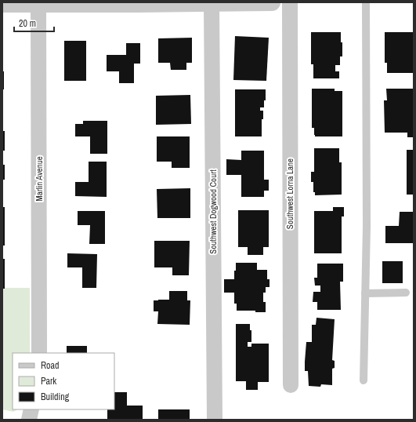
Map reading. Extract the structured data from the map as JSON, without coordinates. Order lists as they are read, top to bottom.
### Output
{
  "streets": {
    "street": ["Marlin Avenue", "Southwest Lorna Lane", "Southwest Dogwood Court"]
  },
  "legend": ["Road", "Park", "Building"],
  "scale_bar": "20 m"
}
